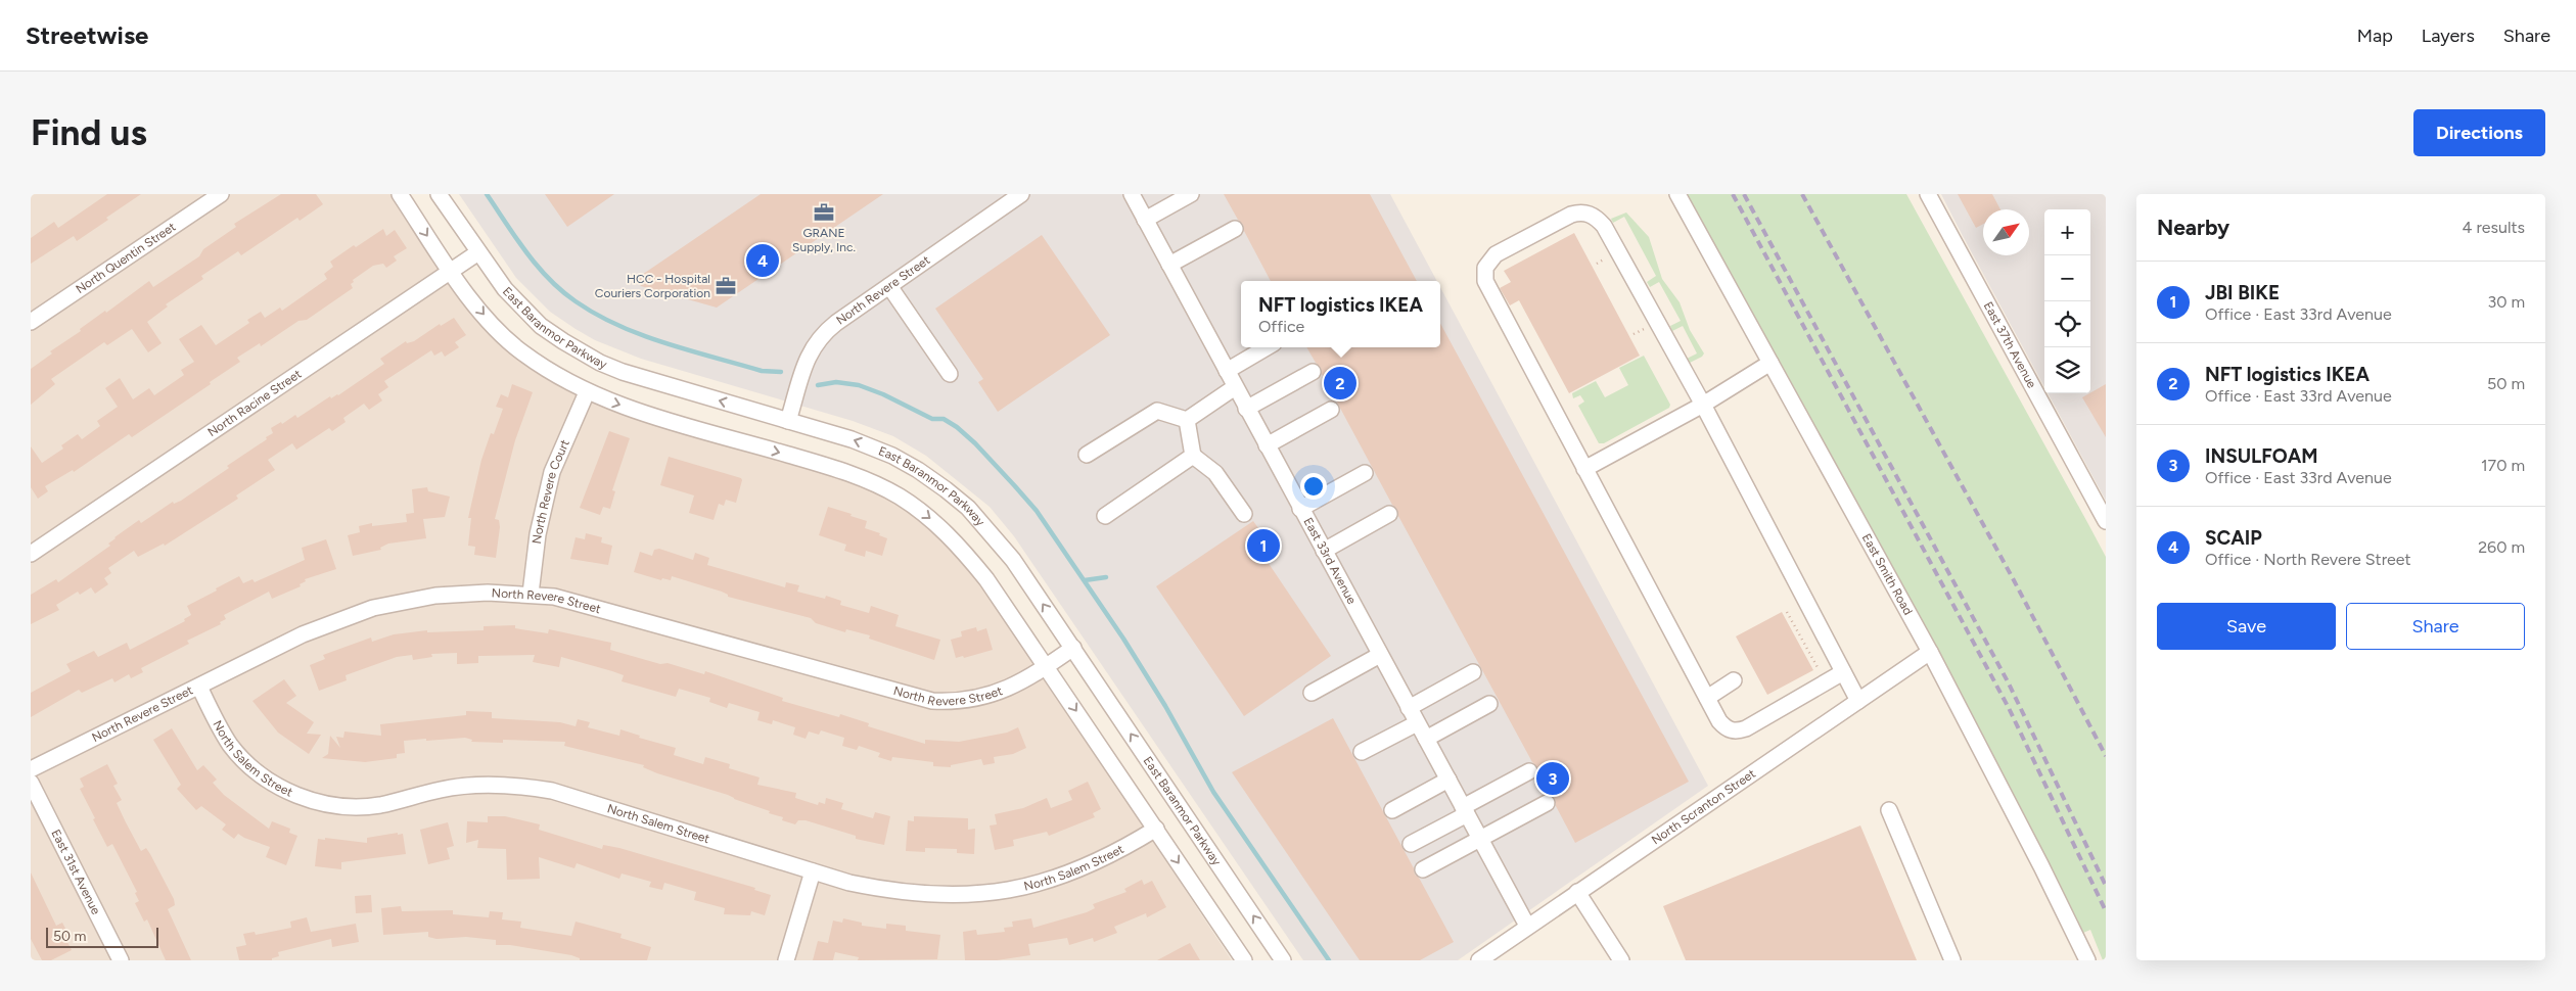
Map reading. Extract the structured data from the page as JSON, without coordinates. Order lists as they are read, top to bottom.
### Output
{
  "streets": {
    "street": [
      "North Quentin Street",
      "North Revere Street",
      "East Baranmor Parkway",
      "East 37th Avenue",
      "North Racine Street",
      "North Revere Court",
      "East 33rd Avenue",
      "East Smith Road",
      "North Salem Street",
      "North Scranton Street",
      "East 31st Avenue"
    ]
  },
  "crossings": [
    ["North Revere Street", "East Baranmor Parkway"],
    ["North Revere Street", "North Revere Court"],
    ["North Revere Street", "North Salem Street"],
    ["East Baranmor Parkway", "North Racine Street"],
    ["East Baranmor Parkway", "North Revere Court"],
    ["East Baranmor Parkway", "North Salem Street"],
    ["East 33rd Avenue", "North Scranton Street"],
    ["East Smith Road", "North Scranton Street"]
  ],
  "places": {
    "office": ["GRANE Supply, Inc.", "HCC - Hospital Couriers Corporation"]
  },
  "scale_bar": "50 m",
  "north": "top right",
  "page": {
    "header": "Streetwise",
    "nav": ["Map", "Layers", "Share"],
    "buttons": [
      "Directions",
      ["Save", "Share"]
    ],
    "title": "Find us",
    "heading": ["Nearby", "4 results"],
    "map_buttons": ["+", "−"],
    "pins": [
      "4",
      "2",
      "1",
      "3"
    ],
    "list": [
      {
        "mark": "1",
        "name": "JBI BIKE",
        "note": "Office · East 33rd Avenue",
        "value": "30 m"
      },
      {
        "mark": "2",
        "name": "NFT logistics IKEA",
        "note": "Office · East 33rd Avenue",
        "value": "50 m"
      },
      {
        "mark": "3",
        "name": "INSULFOAM",
        "note": "Office · East 33rd Avenue",
        "value": "170 m"
      },
      {
        "mark": "4",
        "name": "SCAIP",
        "note": "Office · North Revere Street",
        "value": "260 m"
      }
    ],
    "popup": ["NFT logistics IKEA", "Office"],
    "scale": "50 m"
  }
}
